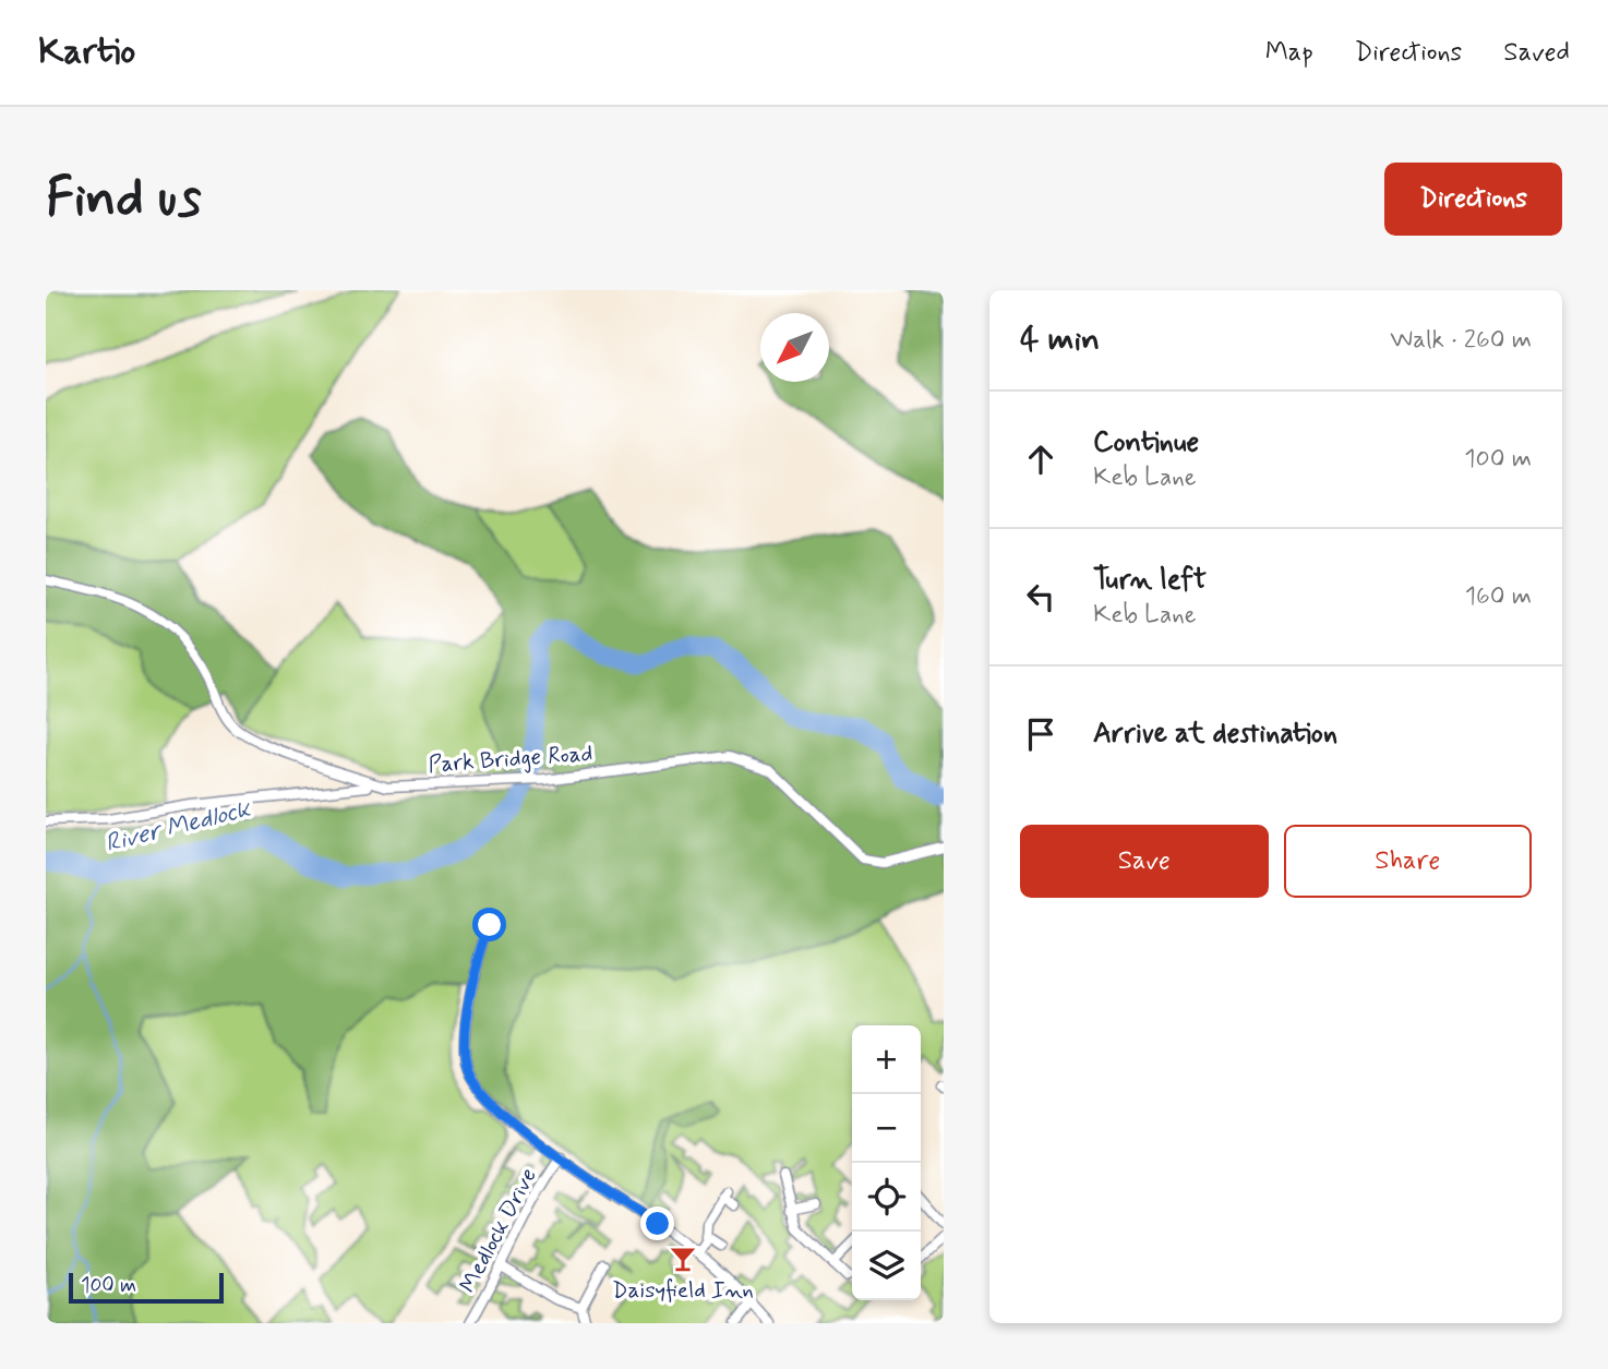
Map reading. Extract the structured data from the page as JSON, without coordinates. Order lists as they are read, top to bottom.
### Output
{
  "streets": {
    "street": ["Park Bridge Road", "Medlock Drive"]
  },
  "water": ["River Medlock"],
  "places": {
    "bar": ["Daisyfield Inn"]
  },
  "scale_bar": "100 m",
  "north": "bottom left",
  "page": {
    "header": "Kartio",
    "nav": ["Map", "Directions", "Saved"],
    "buttons": [
      "Directions",
      ["Save", "Share"]
    ],
    "title": "Find us",
    "heading": ["4 min", "Walk · 260 m"],
    "list": [
      ["Continue", "Keb Lane", "100 m"],
      ["Turn left", "Keb Lane", "160 m"],
      "Arrive at destination"
    ],
    "map_buttons": ["+", "−"],
    "scale": "100 m"
  }
}
